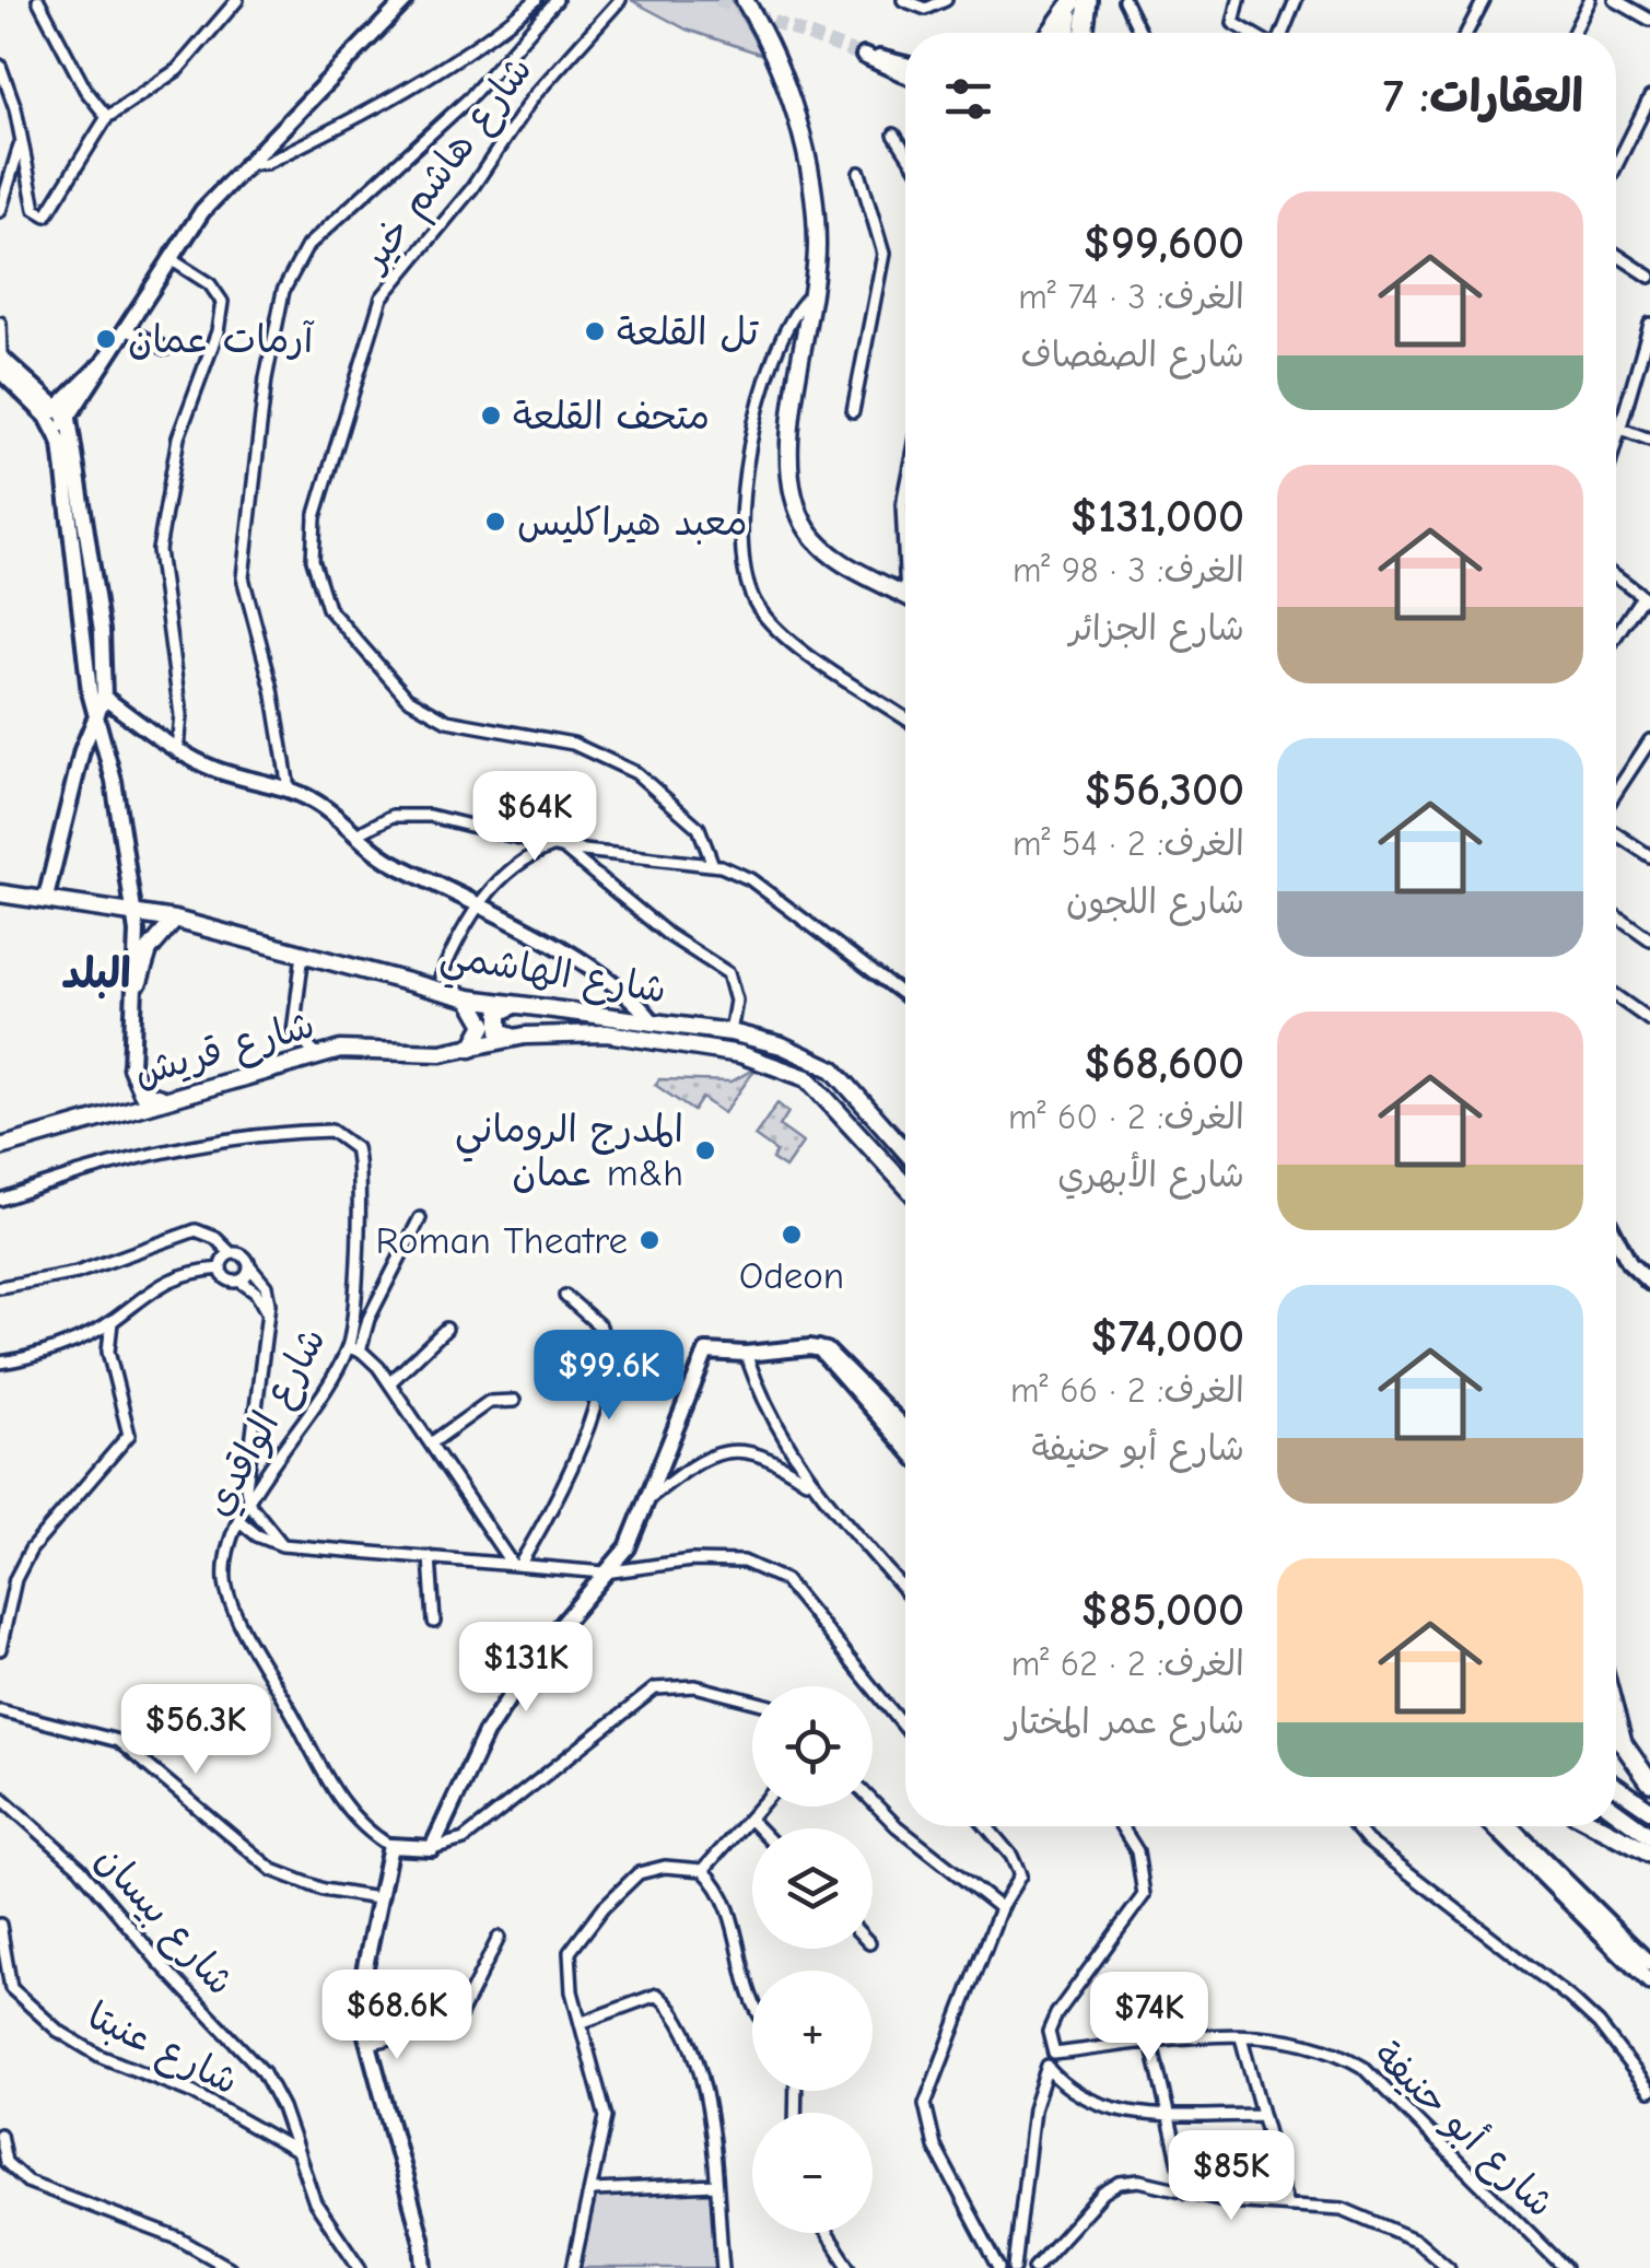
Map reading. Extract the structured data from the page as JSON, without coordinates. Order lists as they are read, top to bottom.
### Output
{
  "streets": {
    "main road": ["شارع الهاشمي", "شارع قريش"],
    "street": [
      "شارع هاشم خير",
      "شارع الواقدي",
      "شارع بيسان",
      "شارع عنبتا",
      "شارع أبو حنيفة"
    ]
  },
  "crossings": [
    ["شارع الهاشمي", "شارع قريش"],
    ["شارع بيسان", "شارع عنبتا"]
  ],
  "districts": ["البلد"],
  "places": [
    "تل القلعة",
    "آرمات عمان",
    "متحف القلعة",
    "معبد هيراكليس",
    "المدرج الروماني عمان m&h",
    "Odeon",
    "Roman Theatre"
  ],
  "page": {
    "heading": "العقارات: 7",
    "list": [
      {
        "name": "$99,600",
        "note": "الغرف: 3 · 74 m² · شارع الصفصاف"
      },
      {
        "name": "$131,000",
        "note": "الغرف: 3 · 98 m² · شارع الجزائر"
      },
      {
        "name": "$56,300",
        "note": "الغرف: 2 · 54 m² · شارع اللجون"
      },
      {
        "name": "$68,600",
        "note": "الغرف: 2 · 60 m² · شارع الأبهري"
      },
      {
        "name": "$74,000",
        "note": "الغرف: 2 · 66 m² · شارع أبو حنيفة"
      },
      {
        "name": "$85,000",
        "note": "الغرف: 2 · 62 m² · شارع عمر المختار"
      }
    ],
    "price": [
      "$64K",
      "$99.6K",
      "$131K",
      "$56.3K",
      "$68.6K",
      "$74K",
      "$85K"
    ],
    "map_buttons": ["+", "−"]
  }
}
